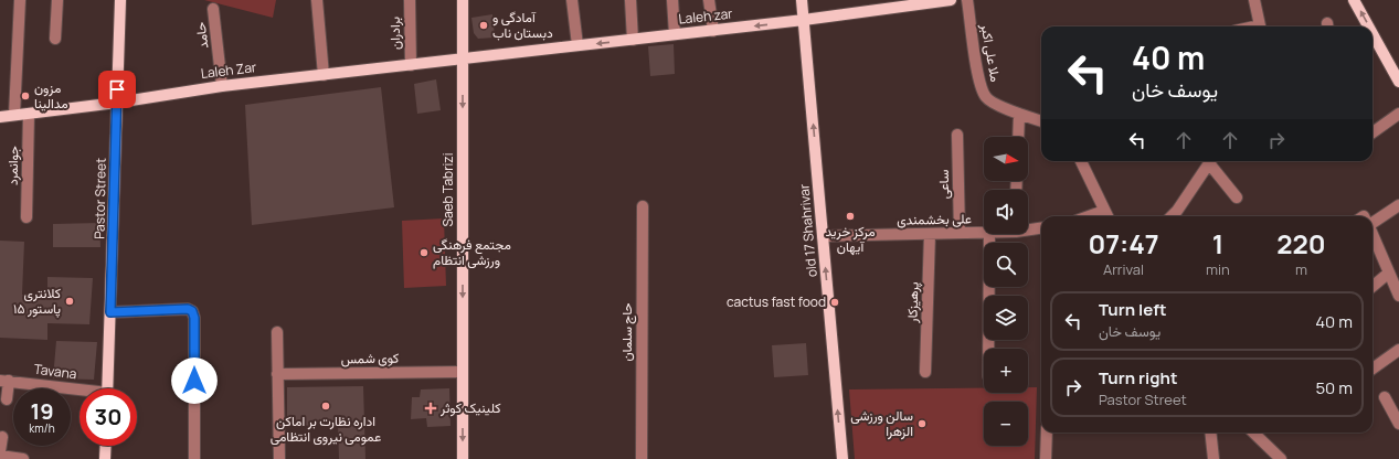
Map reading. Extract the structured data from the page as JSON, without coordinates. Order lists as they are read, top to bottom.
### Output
{
  "streets": {
    "main road": [
      "Laleh zar",
      "Laleh Zar",
      "Saeb Tabrizi",
      "Pastor Street",
      "old 17 Shahrivar"
    ],
    "street": [
      "برادران",
      "حامد",
      "ملا علی اکبر",
      "جوانمرد",
      "ساعی",
      "علی بخشمندی",
      "پرهیزکار",
      "حاج سلمان",
      "کوی شمس",
      "Tavana"
    ]
  },
  "crossings": [
    ["Laleh zar", "Laleh Zar"],
    ["Laleh zar", "Saeb Tabrizi"],
    ["Laleh zar", "old 17 Shahrivar"],
    ["برادران", "Laleh Zar"],
    ["حامد", "Laleh Zar"],
    ["Laleh Zar", "جوانمرد"],
    ["Laleh Zar", "Saeb Tabrizi"],
    ["Laleh Zar", "Pastor Street"],
    ["ساعی", "علی بخشمندی"],
    ["Saeb Tabrizi", "کوی شمس"],
    ["علی بخشمندی", "old 17 Shahrivar"],
    ["علی بخشمندی", "پرهیزکار"]
  ],
  "one_way": ["Saeb Tabrizi", "old 17 Shahrivar"],
  "places": {
    "other": [
      "آمادگی و دبستان ناب",
      "مزون مدالینا",
      "مرکز خرید آیهان",
      "مجتمع فرهنگی ورزشی انتظام",
      "کلانتری ۱۵ پاستور",
      "cactus fast food",
      "اداره نظارت بر اماکن عمومی نیروی انتظامی",
      "سالن ورزشی الزهرا"
    ],
    "health": ["کلینیک کوثر"]
  },
  "north": "right",
  "page": {
    "turn": ["40 m", "یوسف خان"],
    "map_buttons": ["+", "−"],
    "eta": [
      "07:47",
      "Arrival",
      "1",
      "min",
      "220",
      "m"
    ],
    "list": [
      {
        "name": "Turn left",
        "note": "یوسف خان",
        "value": "40 m"
      },
      {
        "name": "Turn right",
        "note": "Pastor Street",
        "value": "50 m"
      }
    ],
    "speed": "19 km/h",
    "limit": "30"
  }
}
